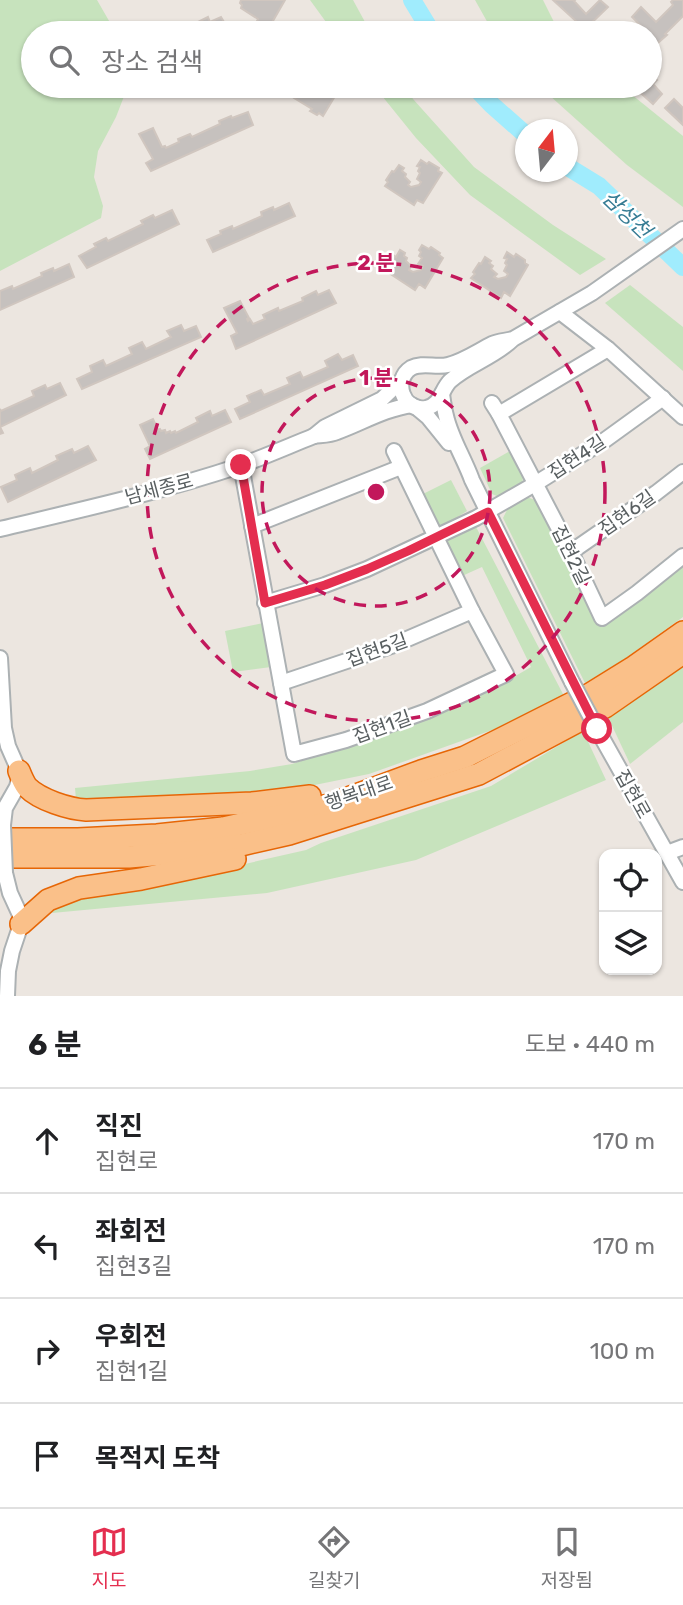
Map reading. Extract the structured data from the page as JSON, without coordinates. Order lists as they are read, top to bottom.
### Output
{
  "streets": {
    "highway": ["행복대로"],
    "street": [
      "집현4길",
      "남세종로",
      "집현6길",
      "집현2길",
      "집현5길",
      "집현1길",
      "집현로"
    ]
  },
  "crossings": [
    ["집현4길", "집현2길"],
    ["집현4길", "집현1길"],
    ["집현4길", "집현로"],
    ["남세종로", "집현1길"],
    ["남세종로", "집현로"],
    ["집현6길", "집현2길"],
    ["집현5길", "집현1길"]
  ],
  "water": ["삼성천"],
  "north": "top",
  "page": {
    "search": "장소 검색",
    "heading": ["6 분", "도보 · 440 m"],
    "list": [
      ["직진", "집현로", "170 m"],
      ["좌회전", "집현3길", "170 m"],
      ["우회전", "집현1길", "100 m"],
      "목적지 도착"
    ],
    "nav": ["지도", "길찾기", "저장됨"]
  },
  "rings": ["2 분", "1 분"]
}
